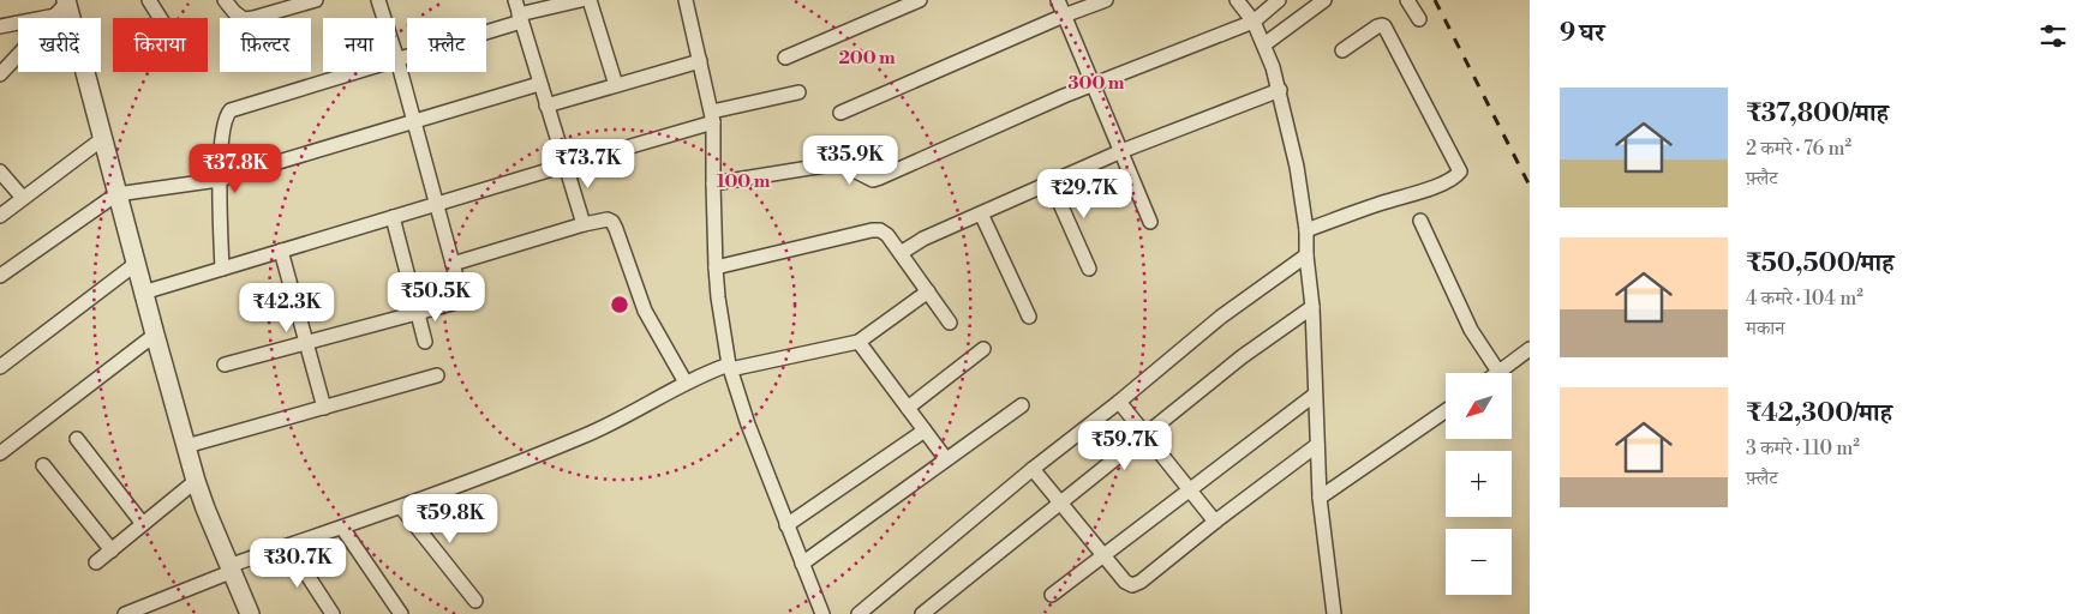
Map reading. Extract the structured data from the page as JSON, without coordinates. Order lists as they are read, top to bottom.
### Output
{
  "north": "bottom left",
  "page": {
    "heading": "9 घर",
    "chip": [
      "खरीदें",
      "किराया",
      "फ़िल्टर",
      "नया",
      "फ़्लैट"
    ],
    "list": [
      {
        "name": "₹37,800/माह",
        "note": "2 कमरे · 76 m² · फ़्लैट"
      },
      {
        "name": "₹50,500/माह",
        "note": "4 कमरे · 104 m² · मकान"
      },
      {
        "name": "₹42,300/माह",
        "note": "3 कमरे · 110 m² · फ़्लैट"
      }
    ],
    "price": [
      "₹35.9K",
      "₹73.7K",
      "₹37.8K",
      "₹29.7K",
      "₹50.5K",
      "₹42.3K",
      "₹59.7K",
      "₹59.8K",
      "₹30.7K"
    ],
    "map_buttons": ["+", "−"]
  },
  "rings": ["200 m", "300 m", "100 m"]
}
